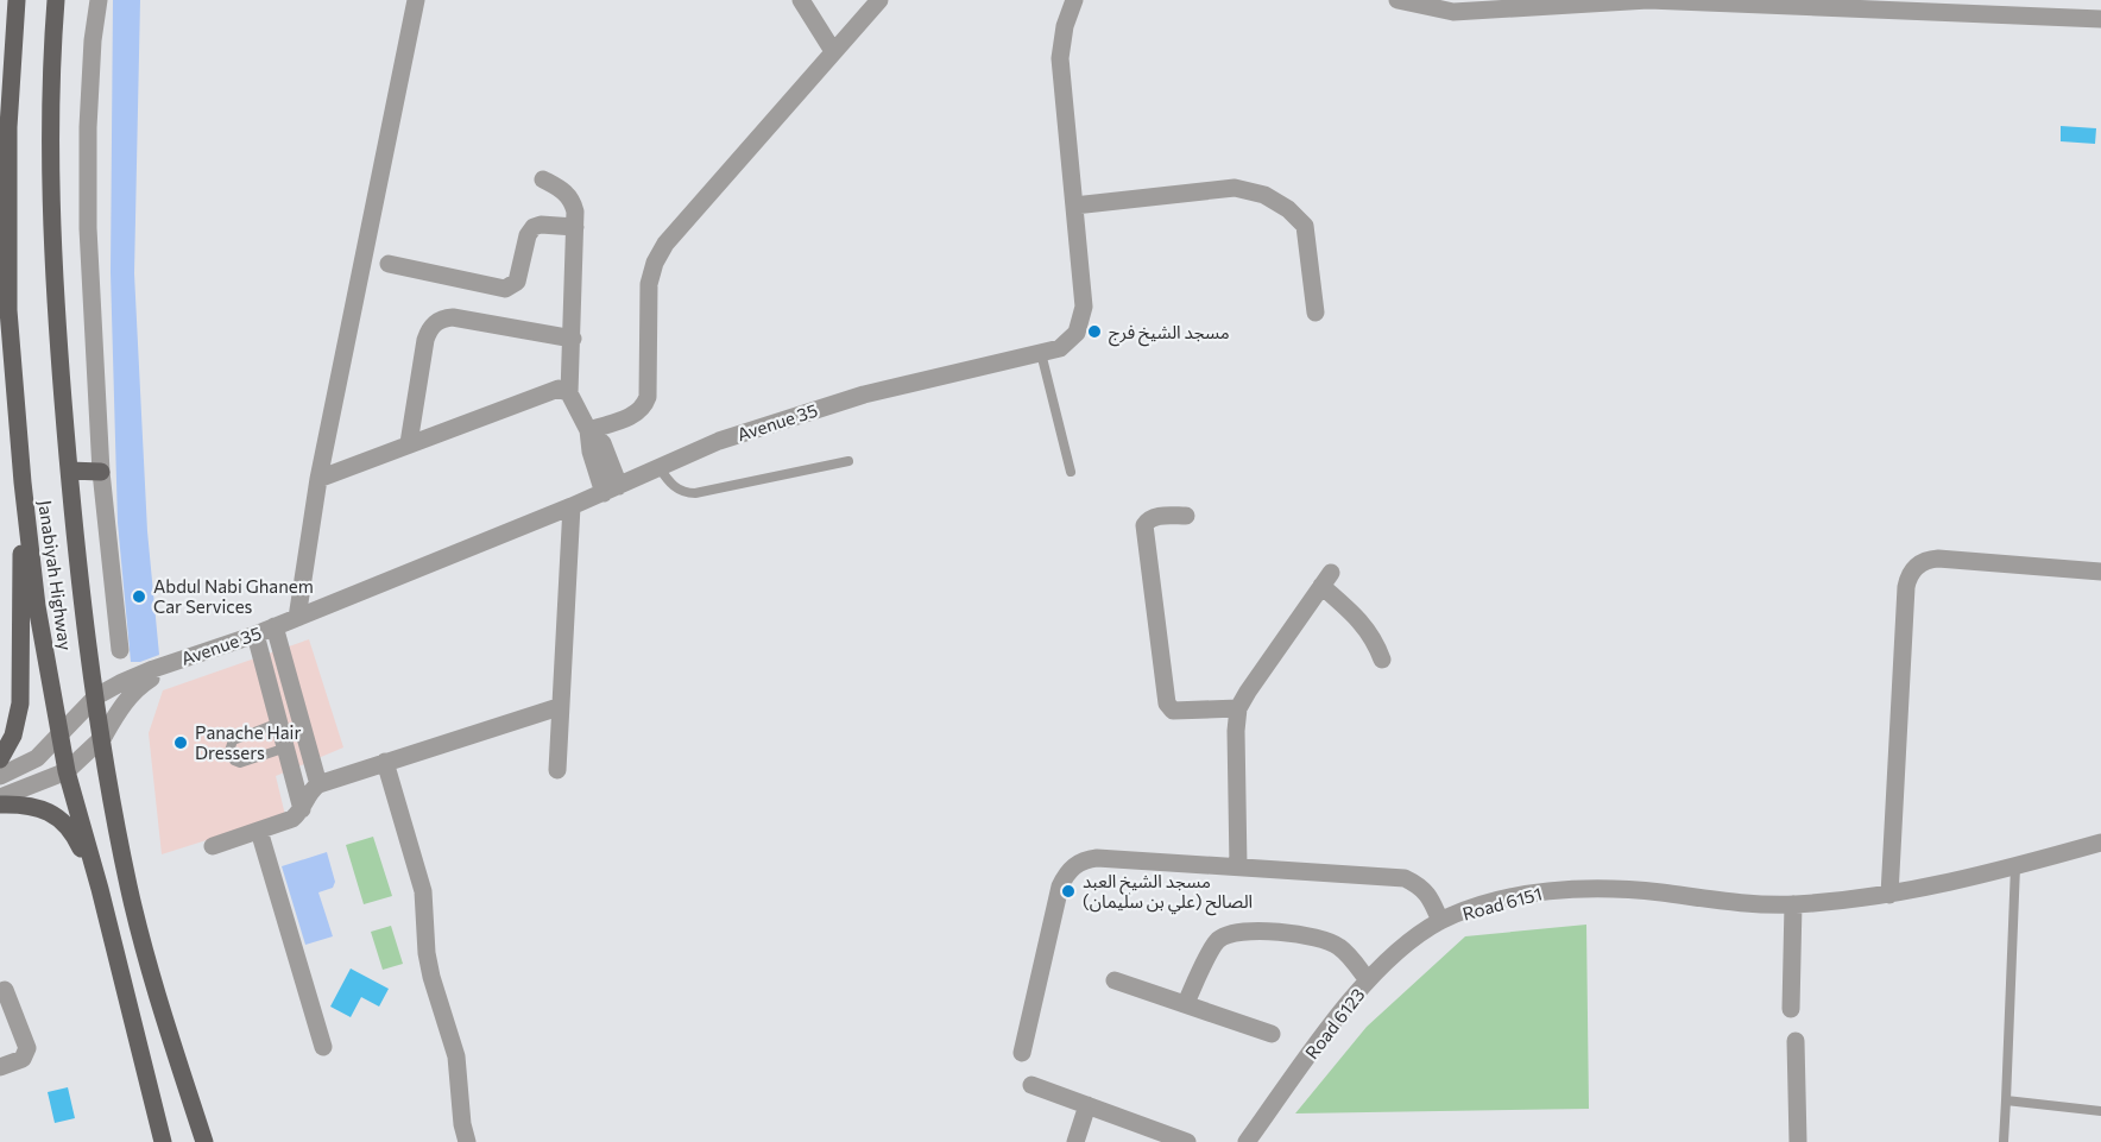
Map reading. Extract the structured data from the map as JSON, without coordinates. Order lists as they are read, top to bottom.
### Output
{
  "streets": {
    "main road": ["Janabiyah Highway"],
    "street": ["Avenue 35", "Road 6151", "Road 6123"]
  },
  "crossings": [
    ["Avenue 35", "Janabiyah Highway"],
    ["Road 6151", "Road 6123"]
  ],
  "places": [
    "مسجد الشيخ فرج",
    "Abdul Nabi Ghanem Car Services",
    "Panache Hair Dressers",
    "مسجد الشيخ العبد الصالح (علي بن سليمان)"
  ]
}
